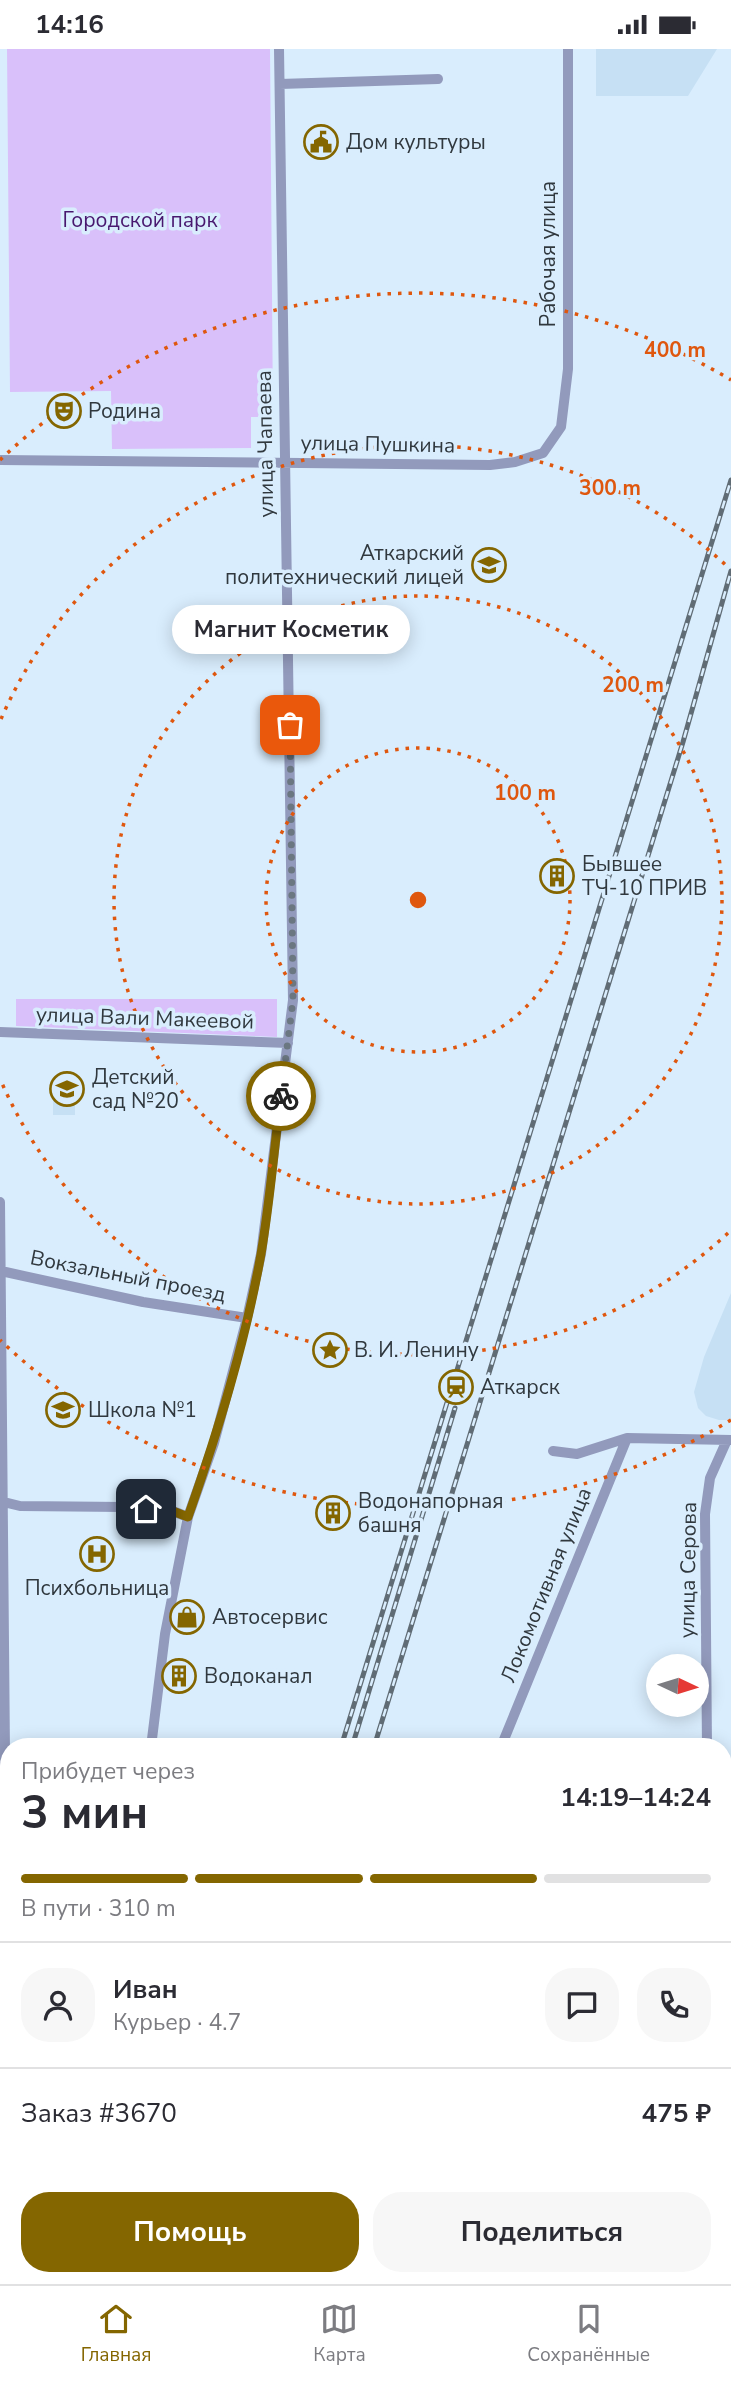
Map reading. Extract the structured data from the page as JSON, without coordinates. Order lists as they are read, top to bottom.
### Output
{
  "streets": {
    "street": [
      "Рабочая улица",
      "улица Чапаева",
      "улица Пушкина",
      "улица Вали Макеевой",
      "Вокзальный проезд",
      "улица Серова",
      "Локомотивная улица"
    ]
  },
  "crossings": [
    ["Рабочая улица", "улица Пушкина"],
    ["улица Чапаева", "улица Пушкина"],
    ["улица Чапаева", "улица Вали Макеевой"],
    ["улица Чапаева", "Вокзальный проезд"]
  ],
  "parks": ["Городской парк"],
  "places": {
    "public building": ["Дом культуры"],
    "theatre": ["Родина"],
    "school or university": ["Аткарский политехнический лицей", "Детский сад №20", "Школа №1"],
    "other": ["Магнит Косметик"],
    "building": ["Бывшее ТЧ-10 ПРИВ", "Водонапорная башня", "Водоканал"],
    "place": ["В. И. Ленину"],
    "station": ["Аткарск"],
    "hospital": ["Психбольница"],
    "shop": ["Автосервис"]
  },
  "north": "right",
  "page": {
    "status": "14:16",
    "bubble": "Магнит Косметик",
    "heading": ["3 мин", "Прибудет через", "14:19–14:24"],
    "panel": [
      "Иван",
      "Курьер · 4.7",
      "Заказ #3670",
      "475 ₽"
    ],
    "bar": "В пути · 310 m",
    "buttons": ["Помощь", "Поделиться"],
    "tabs": ["Главная", "Карта", "Сохранённые"]
  },
  "rings": [
    "400 m",
    "300 m",
    "200 m",
    "100 m"
  ]
}
